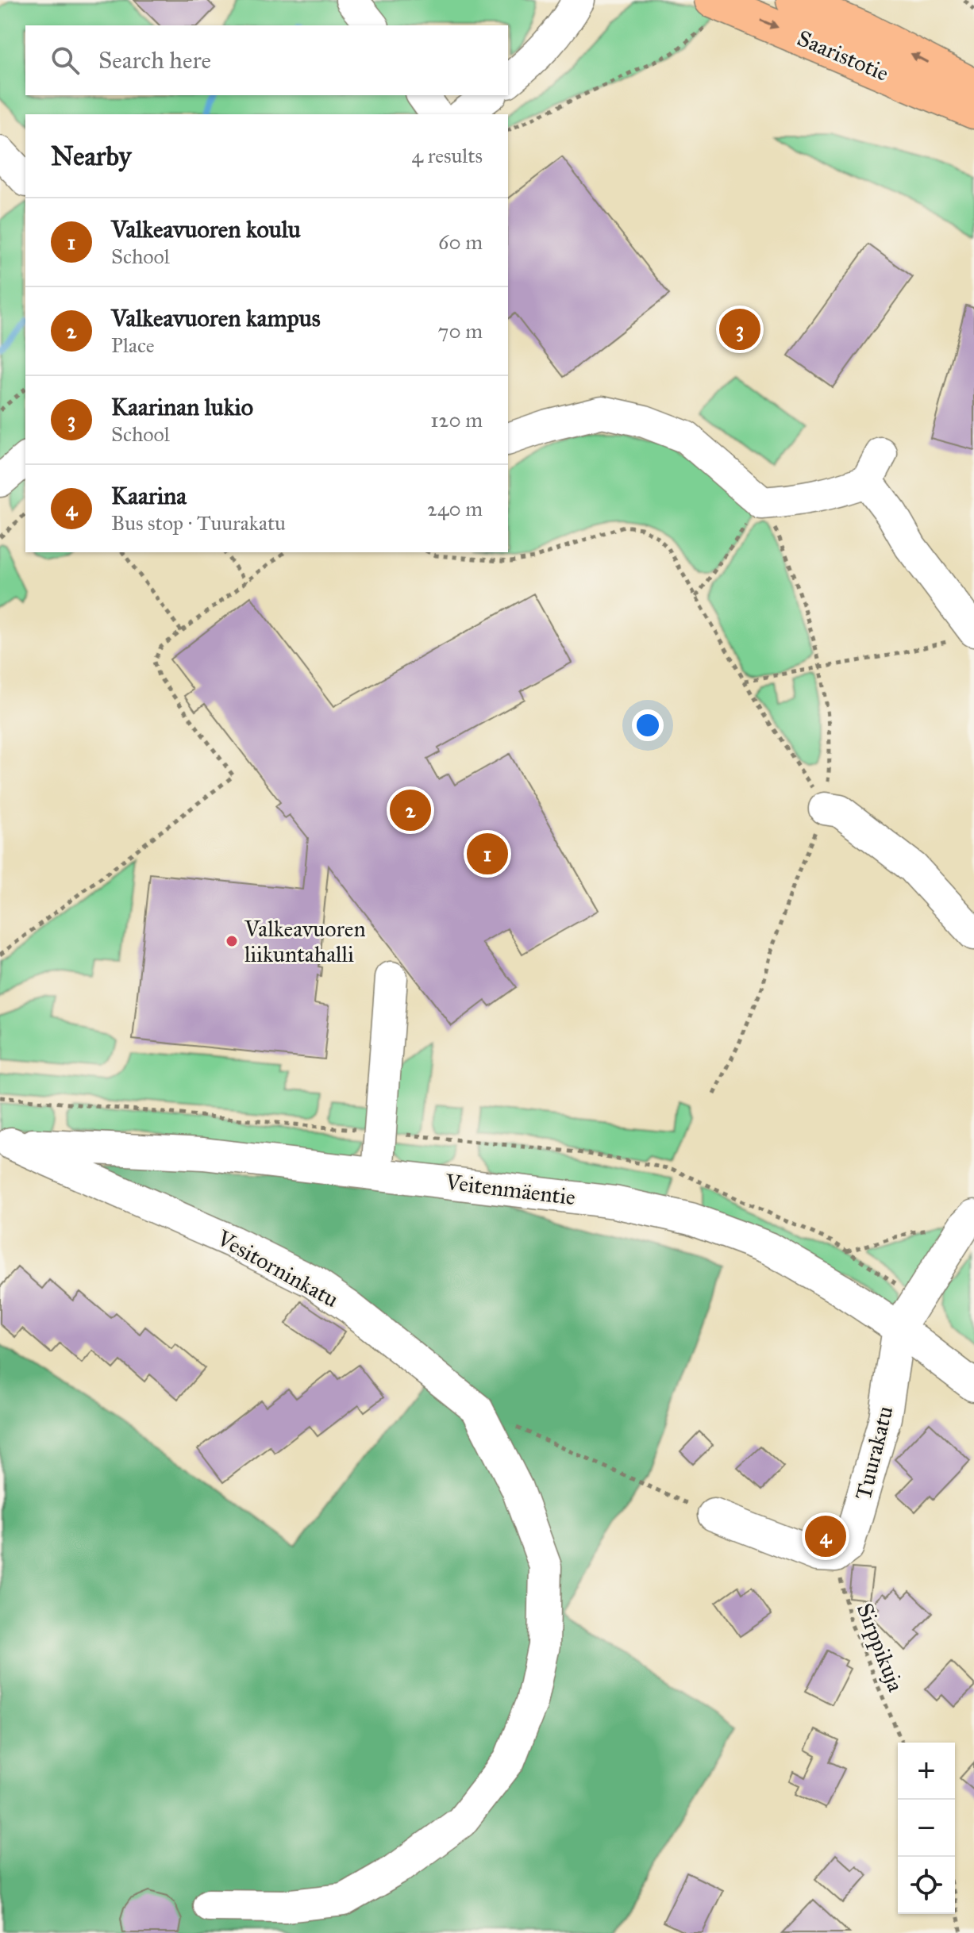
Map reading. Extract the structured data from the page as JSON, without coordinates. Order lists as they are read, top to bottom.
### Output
{
  "streets": {
    "main road": ["Saaristotie"],
    "street": ["Veitenmäentie", "Vesitorninkatu", "Tuurakatu"],
    "path": ["Sirppikuja"]
  },
  "crossings": [
    ["Veitenmäentie", "Vesitorninkatu"],
    ["Veitenmäentie", "Tuurakatu"],
    ["Tuurakatu", "Sirppikuja"]
  ],
  "places": ["Valkeavuoren liikuntahalli"],
  "page": {
    "search": "Search here",
    "heading": ["Nearby", "4 results"],
    "list": [
      {
        "mark": "1",
        "name": "Valkeavuoren koulu",
        "note": "School",
        "value": "60 m"
      },
      {
        "mark": "2",
        "name": "Valkeavuoren kampus",
        "note": "Place",
        "value": "70 m"
      },
      {
        "mark": "3",
        "name": "Kaarinan lukio",
        "note": "School",
        "value": "120 m"
      },
      {
        "mark": "4",
        "name": "Kaarina",
        "note": "Bus stop · Tuurakatu",
        "value": "240 m"
      }
    ],
    "pins": [
      "3",
      "2",
      "1",
      "4"
    ],
    "map_buttons": ["+", "−"]
  }
}
